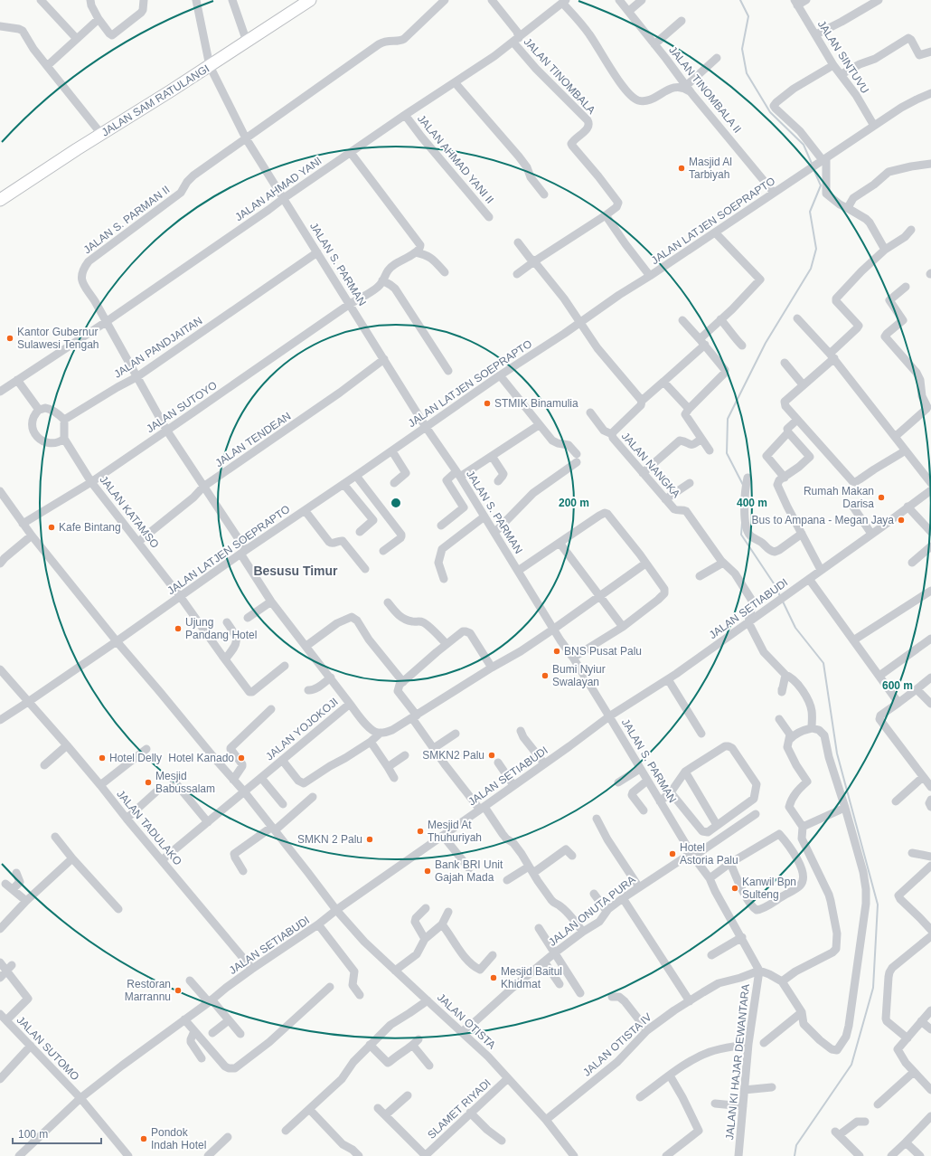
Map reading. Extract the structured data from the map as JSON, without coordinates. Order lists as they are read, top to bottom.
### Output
{
  "streets": {
    "highway": ["JALAN SAM RATULANGI"],
    "street": [
      "JALAN SINTUVU",
      "JALAN TINOMBALA",
      "JALAN TINOMBALA II",
      "JALAN AHMAD YANI II",
      "JALAN AHMAD YANI",
      "JALAN S. PARMAN II",
      "JALAN LATJEN SOEPRAPTO",
      "JALAN S. PARMAN",
      "JALAN PANDJAITAN",
      "JALAN SUTOYO",
      "JALAN TENDEAN",
      "JALAN NANGKA",
      "JALAN KATAMSO",
      "JALAN SETIABUDI",
      "JALAN YOJOKOJI",
      "JALAN TADULAKO",
      "JALAN ONUTA PURA",
      "JALAN OTISTA",
      "JALAN OTISTA IV",
      "JALAN SUTOMO",
      "JALAN KI HAJAR DEWANTARA",
      "SLAMET RIYADI"
    ]
  },
  "crossings": [
    ["JALAN SINTUVU", "JALAN LATJEN SOEPRAPTO"],
    ["JALAN TINOMBALA", "JALAN AHMAD YANI"],
    ["JALAN TINOMBALA II", "JALAN LATJEN SOEPRAPTO"],
    ["JALAN SAM RATULANGI", "JALAN S. PARMAN"],
    ["JALAN AHMAD YANI II", "JALAN AHMAD YANI"],
    ["JALAN AHMAD YANI", "JALAN S. PARMAN II"],
    ["JALAN AHMAD YANI", "JALAN S. PARMAN"],
    ["JALAN S. PARMAN II", "JALAN S. PARMAN"],
    ["JALAN LATJEN SOEPRAPTO", "JALAN S. PARMAN"],
    ["JALAN LATJEN SOEPRAPTO", "JALAN NANGKA"],
    ["JALAN LATJEN SOEPRAPTO", "JALAN KATAMSO"],
    ["JALAN LATJEN SOEPRAPTO", "JALAN TADULAKO"],
    ["JALAN LATJEN SOEPRAPTO", "JALAN OTISTA"],
    ["JALAN S. PARMAN", "JALAN PANDJAITAN"],
    ["JALAN S. PARMAN", "JALAN SUTOYO"],
    ["JALAN S. PARMAN", "JALAN TENDEAN"],
    ["JALAN S. PARMAN", "JALAN SETIABUDI"],
    ["JALAN S. PARMAN", "JALAN ONUTA PURA"],
    ["JALAN S. PARMAN", "JALAN OTISTA IV"],
    ["JALAN S. PARMAN", "JALAN KI HAJAR DEWANTARA"],
    ["JALAN PANDJAITAN", "JALAN KATAMSO"],
    ["JALAN SUTOYO", "JALAN KATAMSO"],
    ["JALAN SUTOYO", "JALAN OTISTA"],
    ["JALAN TENDEAN", "JALAN KATAMSO"],
    ["JALAN NANGKA", "JALAN SETIABUDI"],
    ["JALAN SETIABUDI", "JALAN TADULAKO"],
    ["JALAN SETIABUDI", "JALAN OTISTA"],
    ["JALAN SETIABUDI", "JALAN SUTOMO"],
    ["JALAN YOJOKOJI", "JALAN TADULAKO"],
    ["JALAN YOJOKOJI", "JALAN OTISTA"],
    ["JALAN ONUTA PURA", "JALAN OTISTA"],
    ["JALAN OTISTA", "JALAN OTISTA IV"],
    ["JALAN OTISTA", "SLAMET RIYADI"],
    ["JALAN OTISTA IV", "JALAN KI HAJAR DEWANTARA"]
  ],
  "districts": ["Besusu Timur"],
  "places": [
    "Masjid Al Tarbiyah",
    "Kantor Gubernur Sulawesi Tengah",
    "STMIK Binamulia",
    "Rumah Makan Darisa",
    "Bus to Ampana - Megan Jaya",
    "Kafe Bintang",
    "Ujung Pandang Hotel",
    "BNS Pusat Palu",
    "Bumi Nyiur Swalayan",
    "SMKN2 Palu",
    "Hotel Delly",
    "Hotel Kanado",
    "Mesjid Babussalam",
    "Mesjid At Thuhuriyah",
    "SMKN 2 Palu",
    "Hotel Astoria Palu",
    "Bank BRI Unit Gajah Mada",
    "Kanwil Bpn Sulteng",
    "Mesjid Baitul Khidmat",
    "Restoran Marrannu",
    "Pondok Indah Hotel"
  ],
  "scale_bar": "100 m",
  "rings": ["200 m", "400 m", "600 m"]
}
